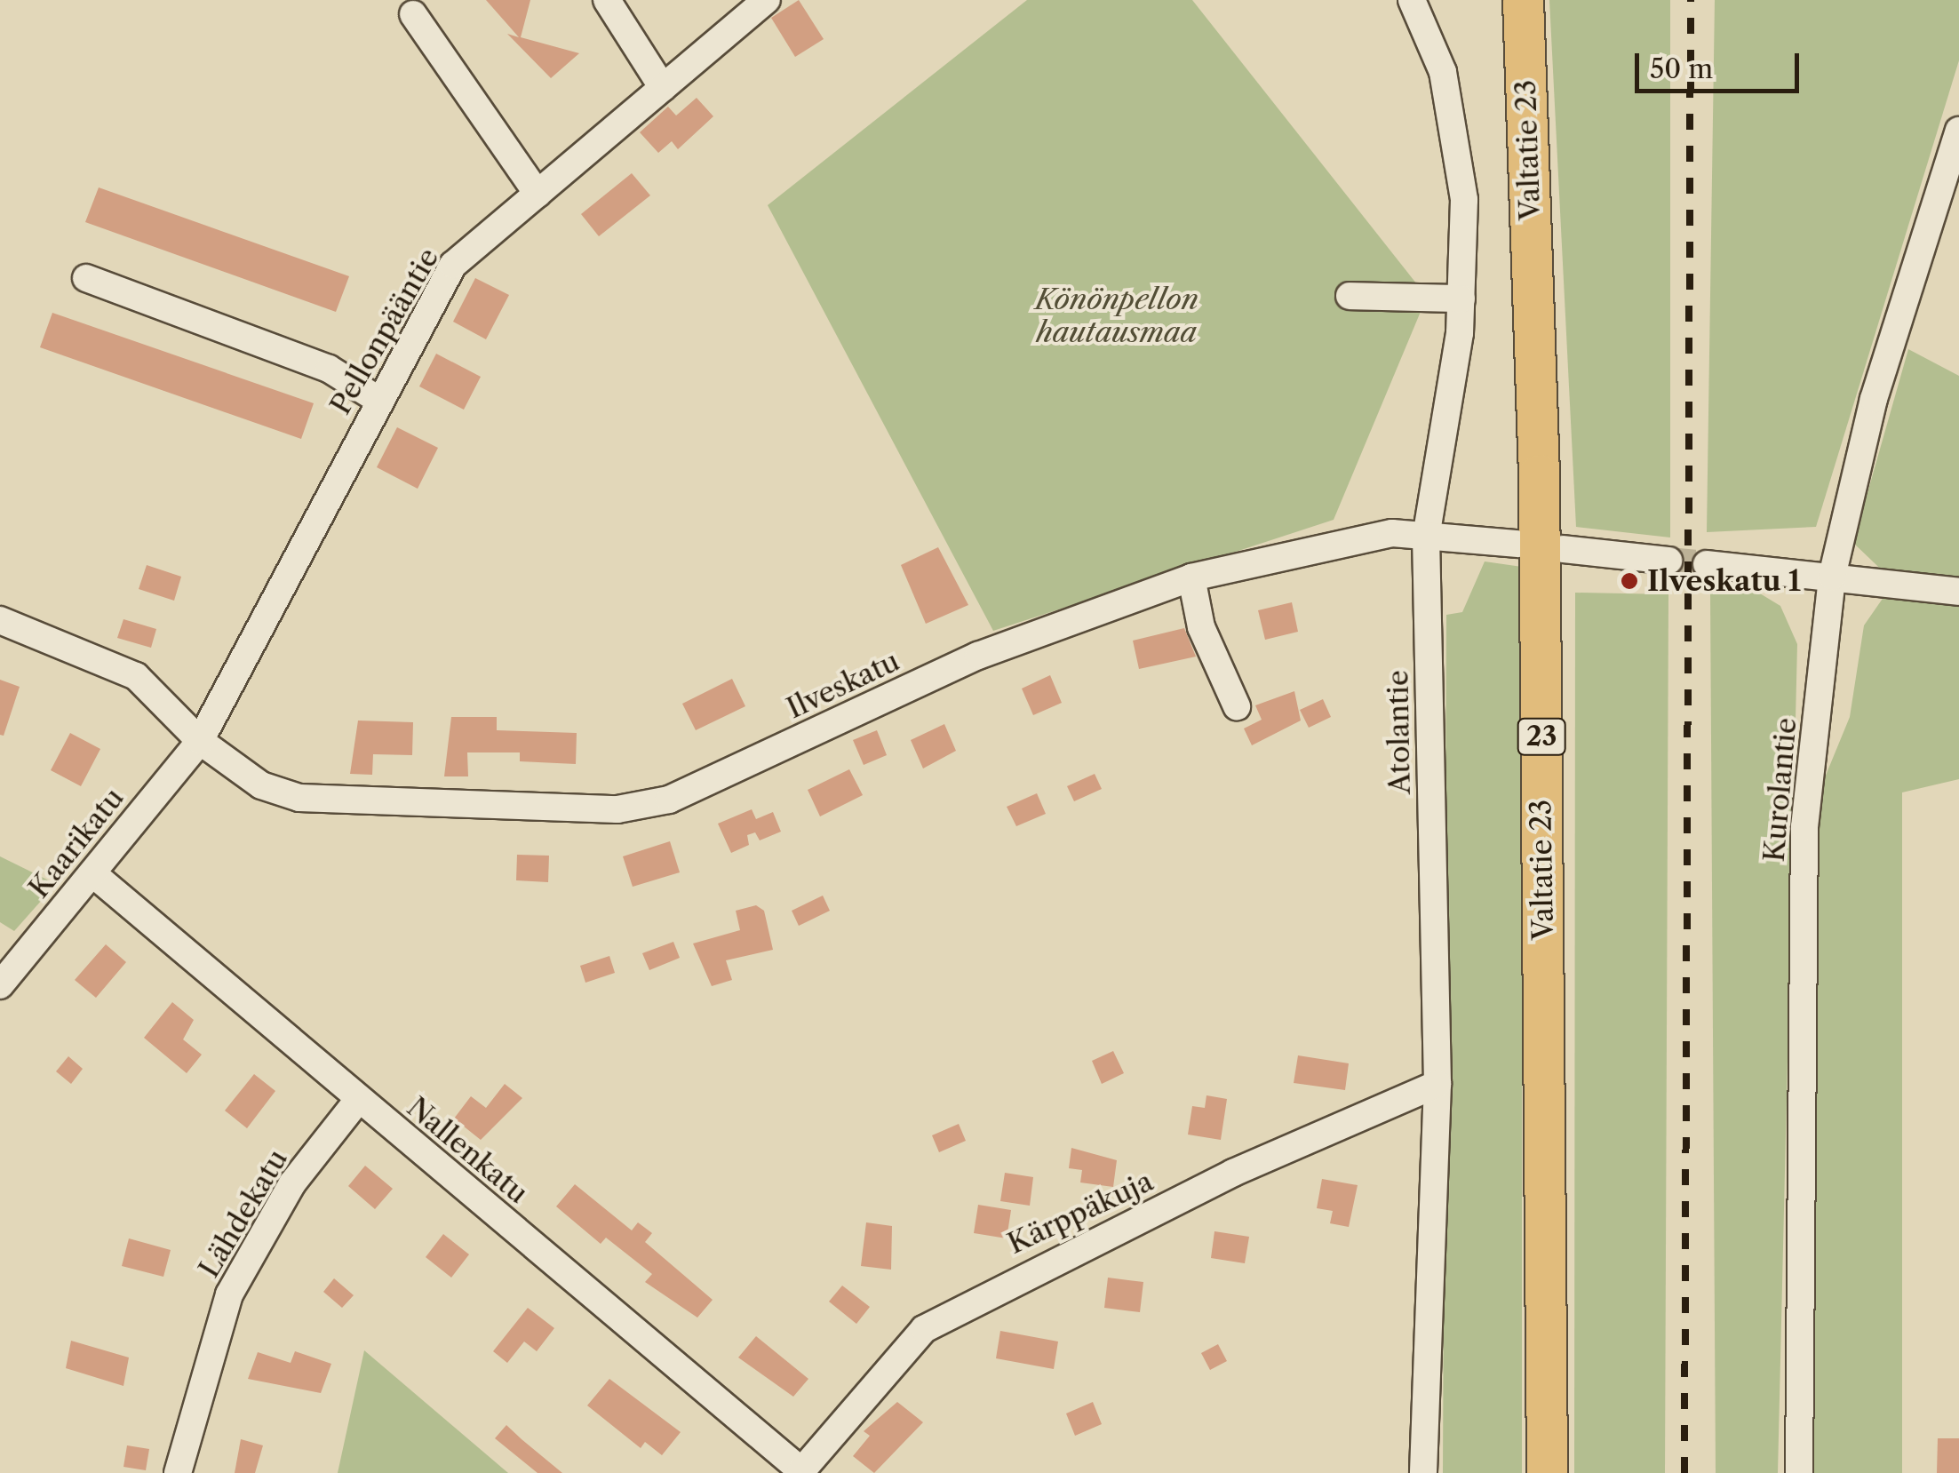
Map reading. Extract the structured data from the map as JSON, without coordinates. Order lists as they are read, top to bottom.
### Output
{
  "streets": {
    "highway": ["Valtatie 23", "23"],
    "street": [
      "Pellonpääntie",
      "Ilveskatu",
      "Atolantie",
      "Kurolantie",
      "Kaarikatu",
      "Nallenkatu",
      "Kärppäkuja",
      "Lähdekatu"
    ]
  },
  "crossings": [
    ["Pellonpääntie", "Ilveskatu"],
    ["Pellonpääntie", "Kaarikatu"],
    ["Ilveskatu", "Atolantie"],
    ["Ilveskatu", "Kaarikatu"],
    ["Atolantie", "Kärppäkuja"],
    ["Kaarikatu", "Nallenkatu"],
    ["Nallenkatu", "Kärppäkuja"],
    ["Nallenkatu", "Lähdekatu"]
  ],
  "parks": ["Könönpellon hautausmaa"],
  "places": ["Ilveskatu 1"],
  "scale_bar": "50 m"
}
